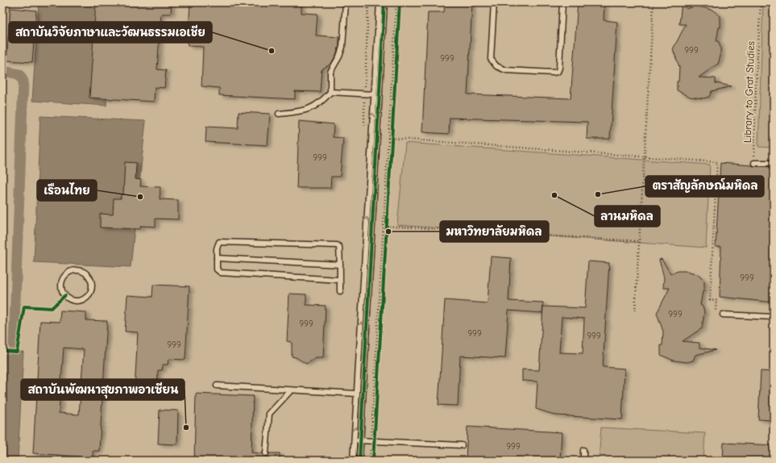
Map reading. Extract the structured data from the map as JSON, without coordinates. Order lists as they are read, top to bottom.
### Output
{
  "streets": {
    "path": ["Library to Grat Studies"]
  },
  "places": [
    "สถาบันวิจัยภาษาและวัฒนธรรมเอเชีย",
    "ตราสัญลักษณ์มหิดล",
    "ลานมหิดล",
    "เรือนไทย",
    "มหาวิทยาลัยมหิดล",
    "สถาบันพัฒนาสุขภาพอาเซียน"
  ],
  "house_numbers": [
    "999",
    "999",
    "999",
    "999",
    "999",
    "999",
    "999",
    "999",
    "999",
    "999"
  ]
}
